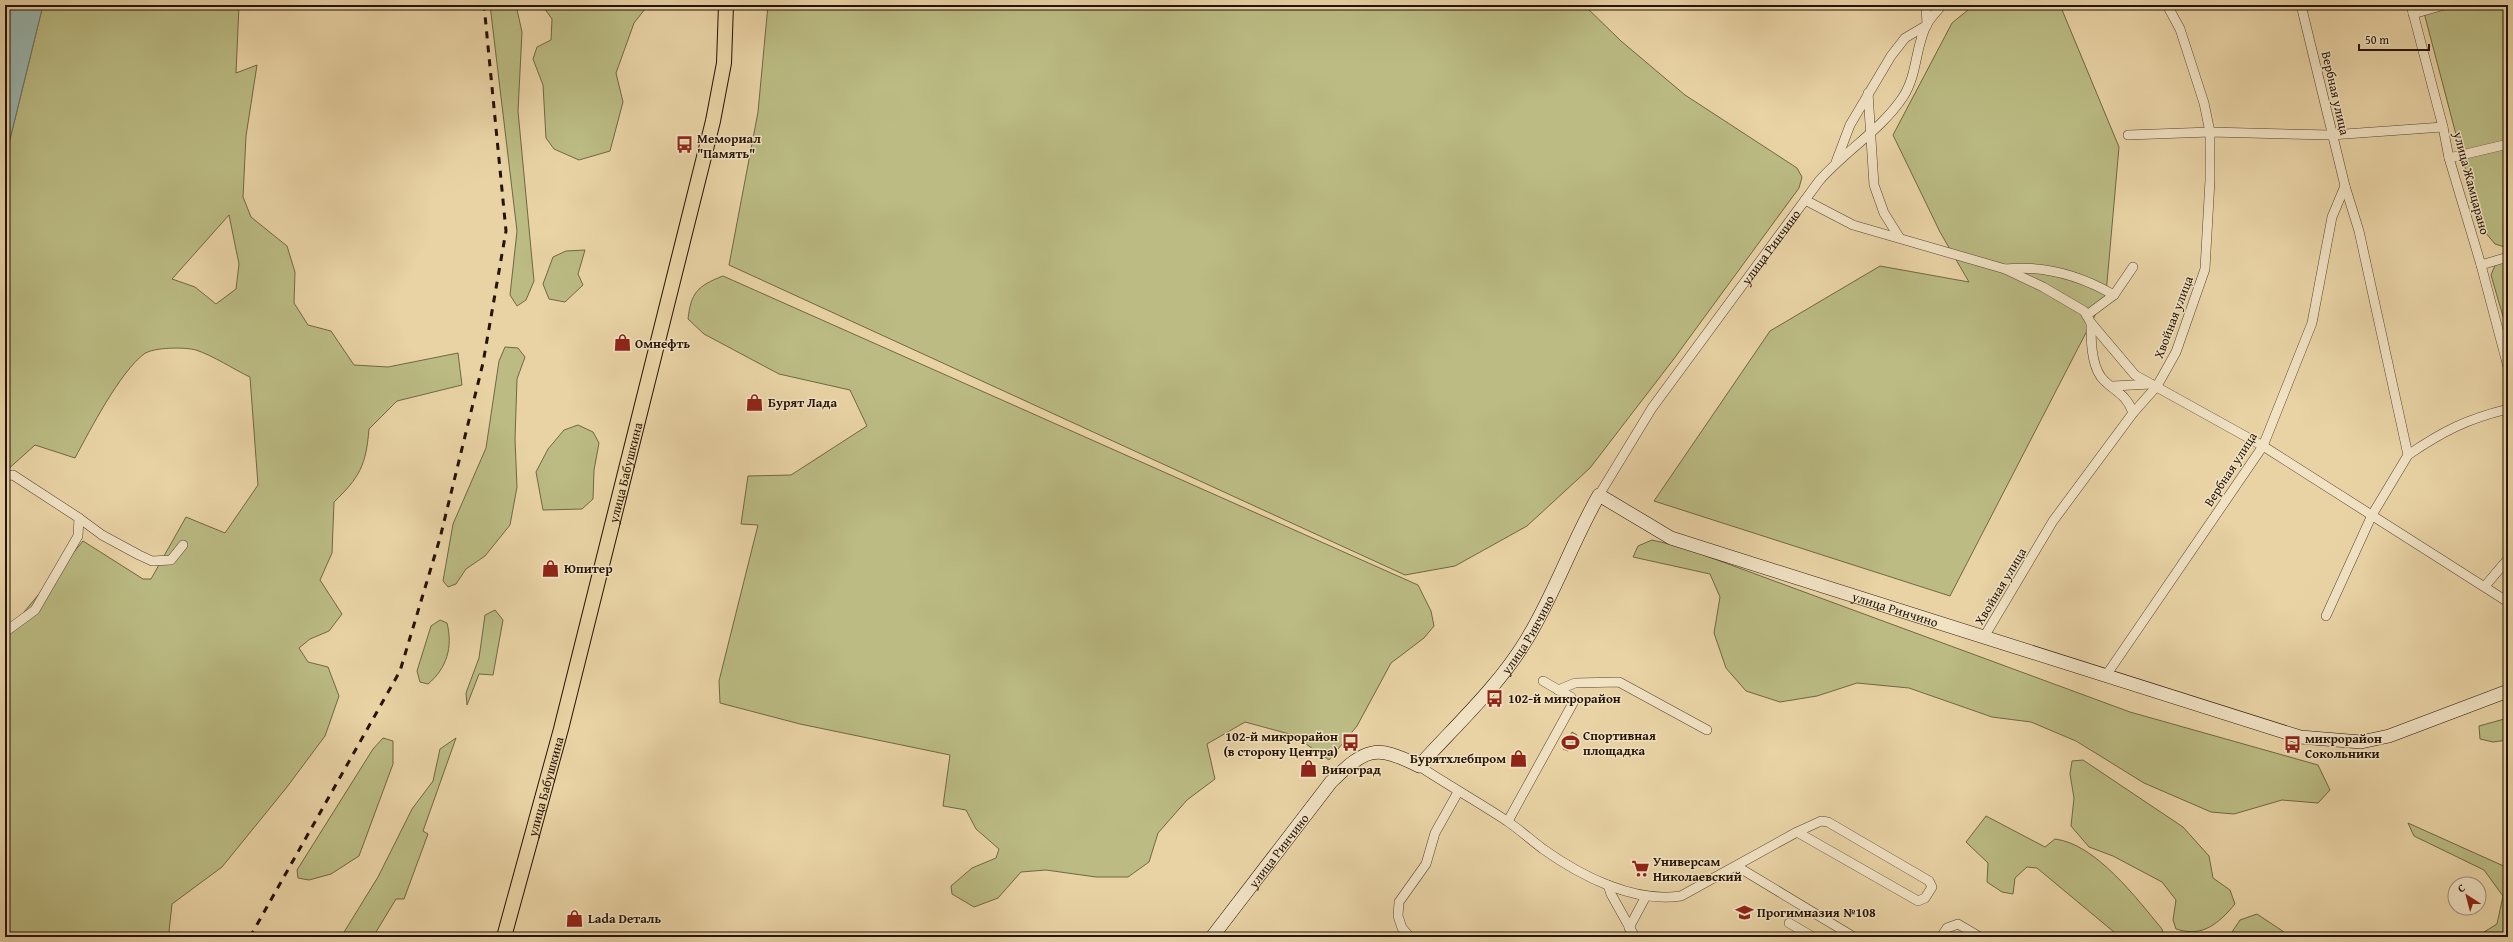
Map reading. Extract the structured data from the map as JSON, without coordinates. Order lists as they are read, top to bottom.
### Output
{
  "streets": {
    "main road": ["улица Бабушкина"],
    "street": [
      "Вербная улица",
      "улица Жамцарано",
      "улица Ринчино",
      "Хвойная улица"
    ]
  },
  "crossings": [
    ["Вербная улица", "улица Ринчино"],
    ["улица Ринчино", "Хвойная улица"]
  ],
  "places": {
    "bus stop": [
      "Мемориал \"Память\"",
      "102-й микрорайон",
      "102-й микрорайон (в сторону Центра)",
      "микрорайон Сокольники"
    ],
    "shop": [
      "Омнефть",
      "Бурят Лада",
      "Юпитер",
      "Бурятхлебпром",
      "Виноград",
      "Lada Dеталь"
    ],
    "sports": ["Спортивная площадка"],
    "supermarket": ["Универсам Николаевский"],
    "school or university": ["Прогимназия №108"]
  },
  "scale_bar": "50 m",
  "north": "top left"
}
